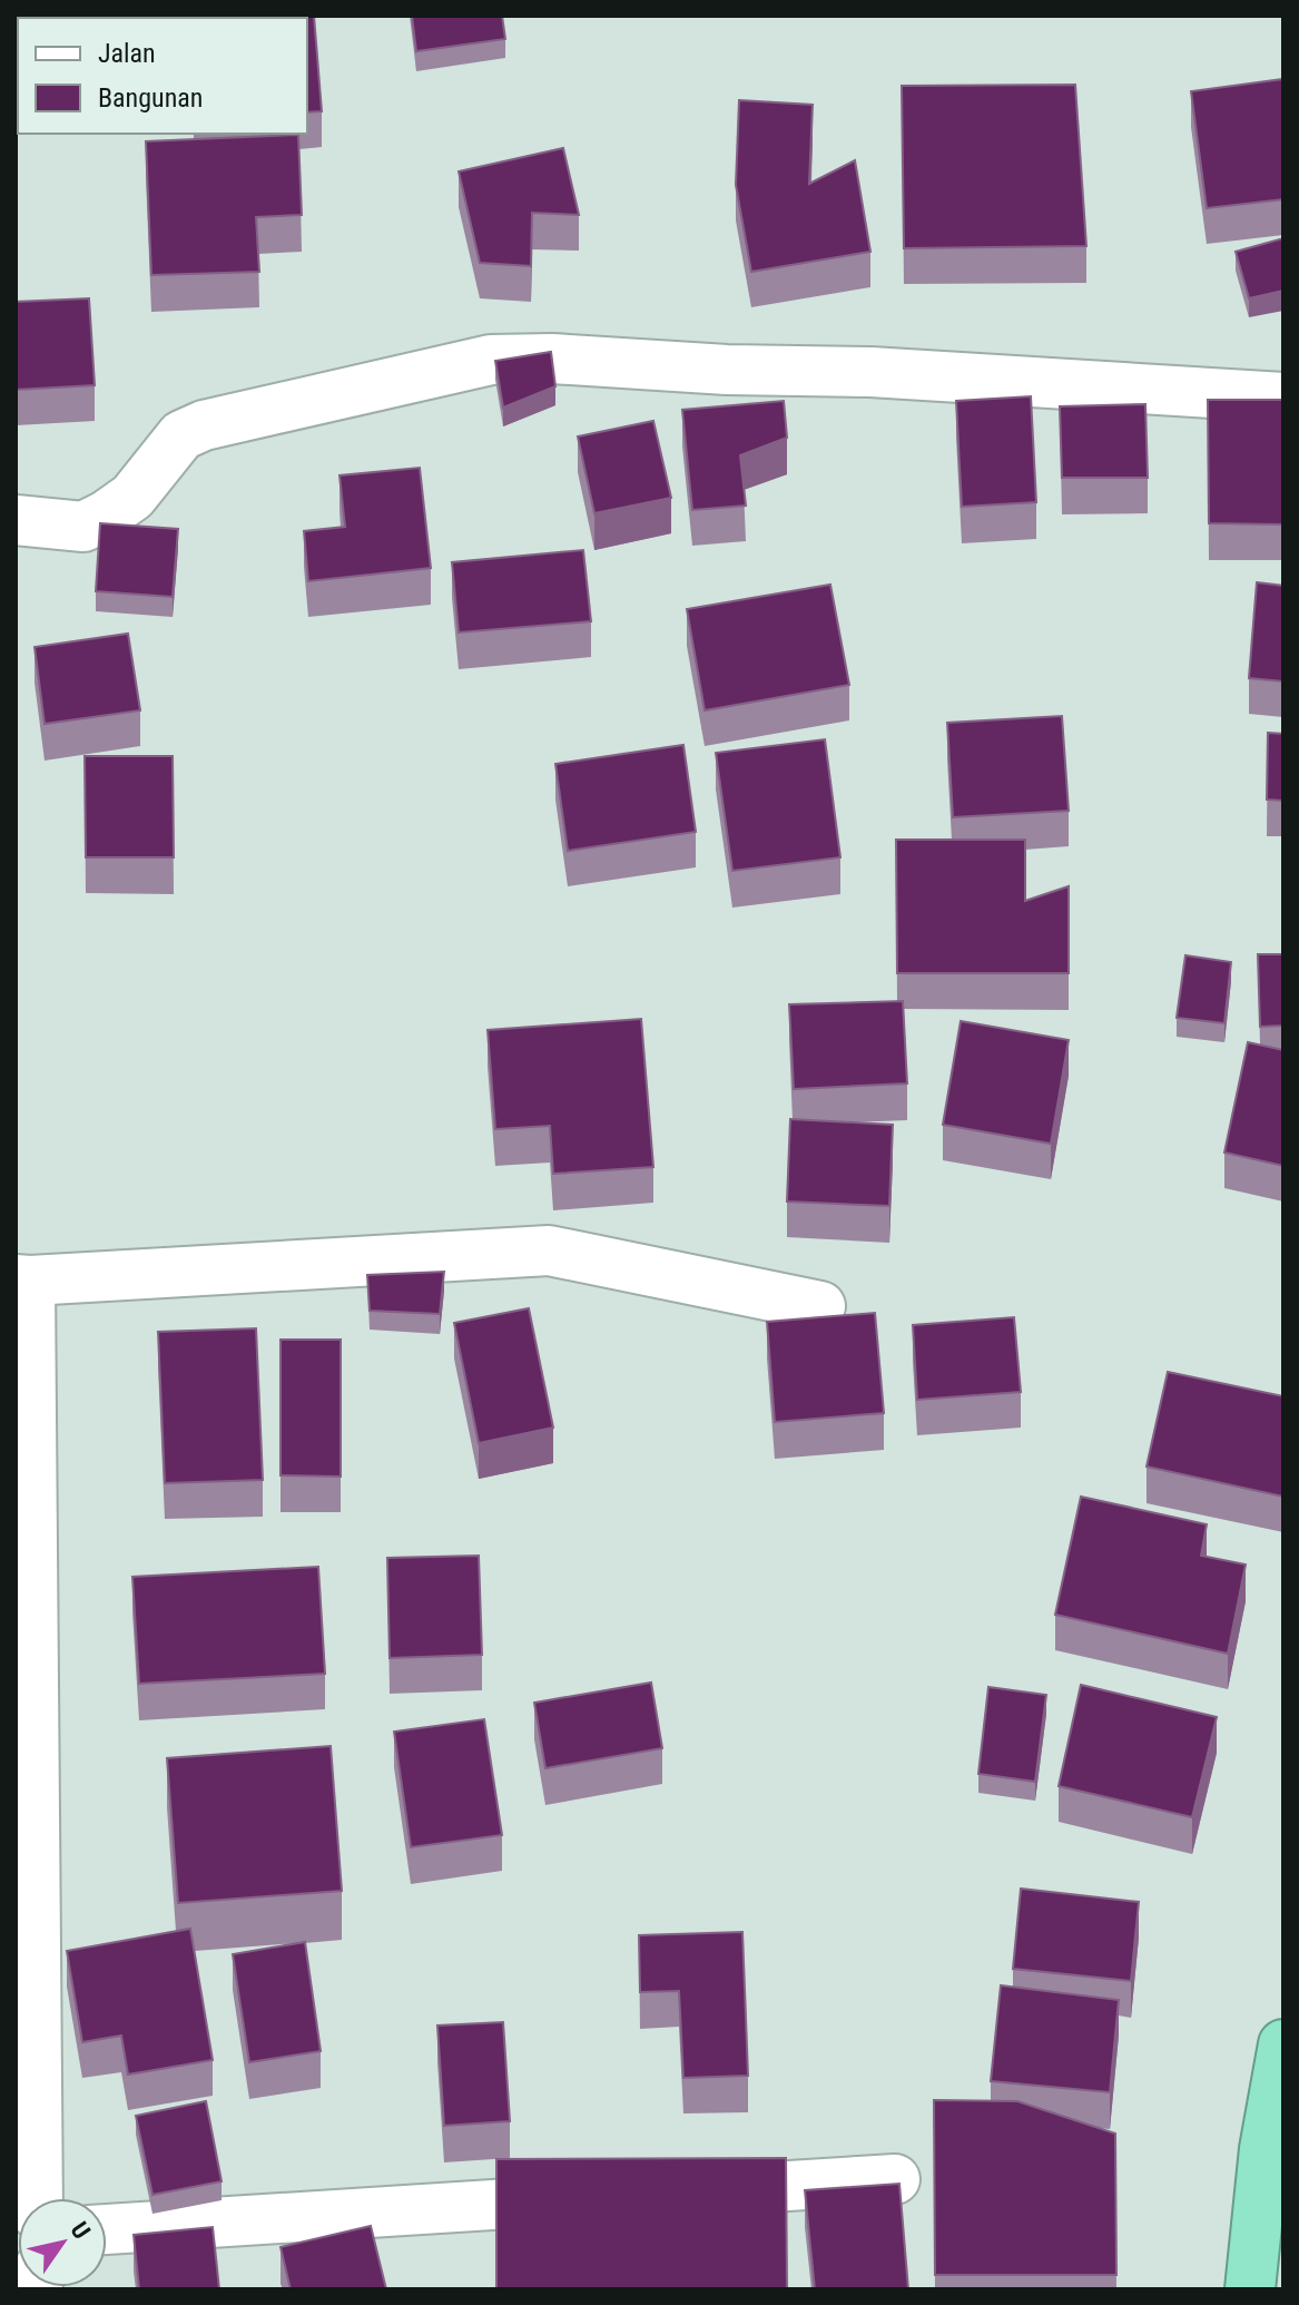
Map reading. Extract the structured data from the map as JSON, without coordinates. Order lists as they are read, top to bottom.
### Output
{
  "legend": ["Jalan", "Bangunan"],
  "north": "top right"
}
